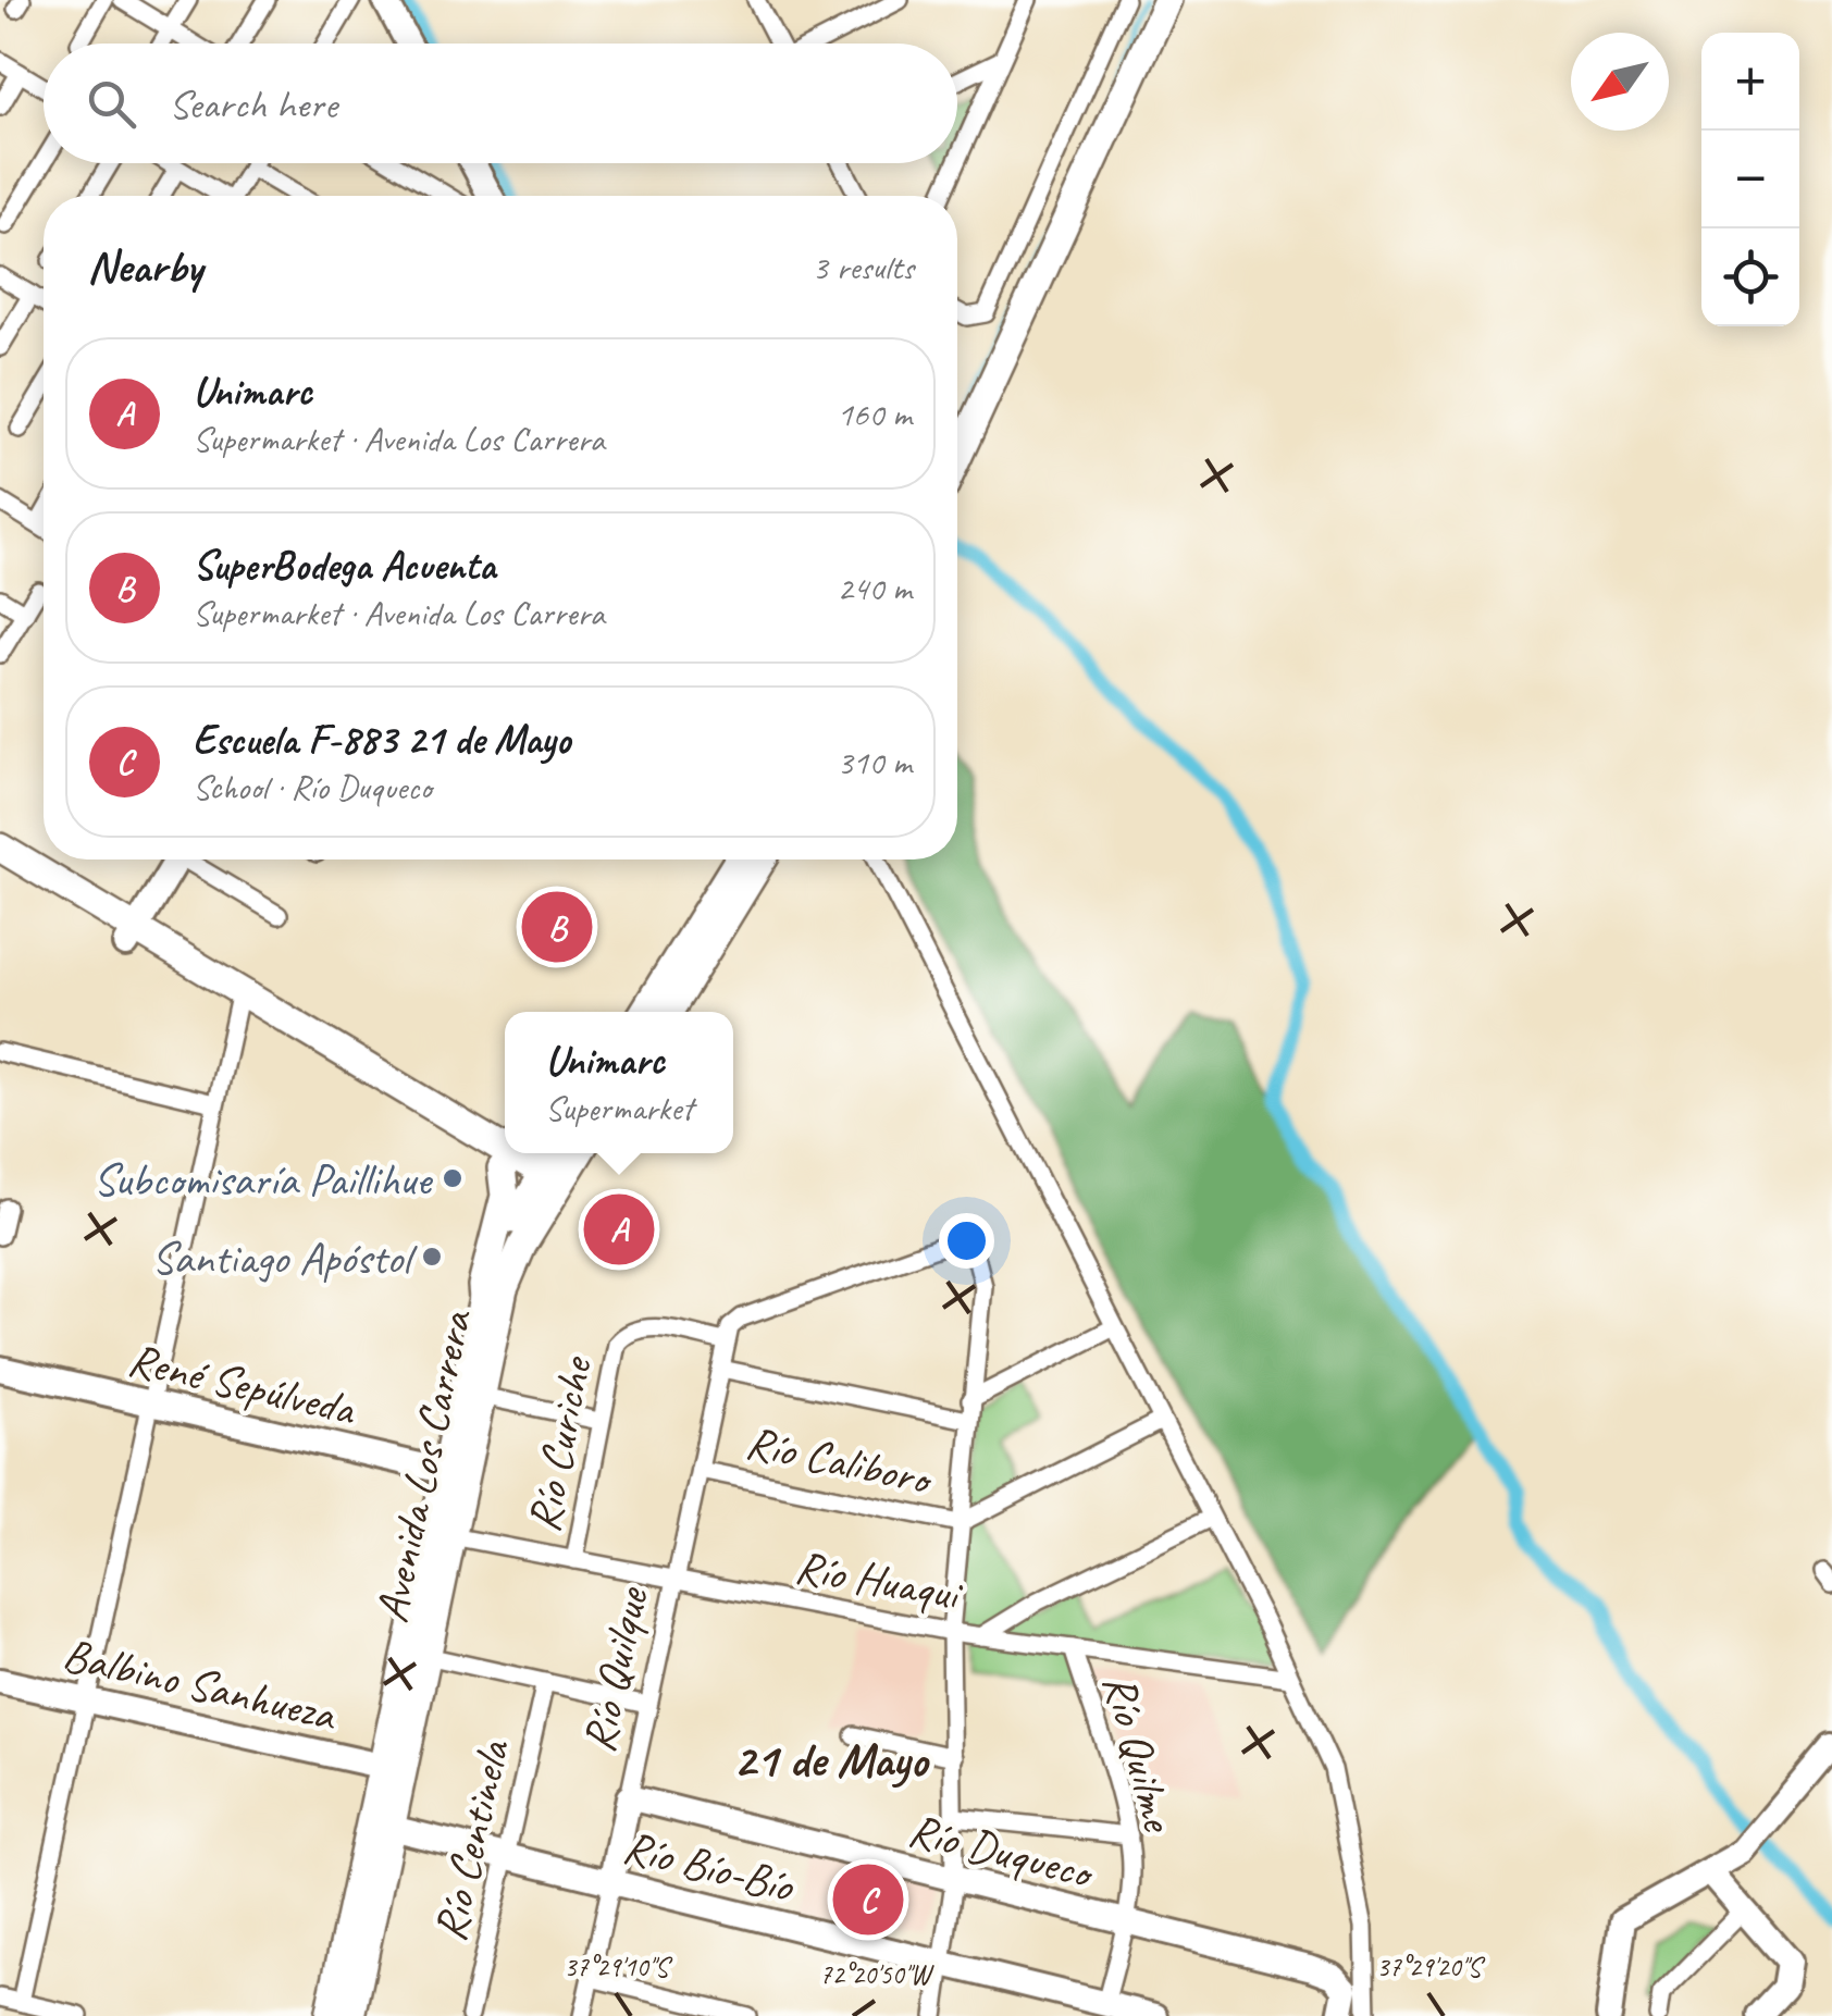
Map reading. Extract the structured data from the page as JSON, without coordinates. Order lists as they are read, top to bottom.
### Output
{
  "streets": {
    "main road": ["Avenida Los Carrera"],
    "street": [
      "René Sepúlveda",
      "Río Curiche",
      "Río Caliboro",
      "Río Huaqui",
      "Río Quilque",
      "Balbino Sanhueza",
      "Río Quilme",
      "Río Centinela",
      "Río Duqueco",
      "Río Bío-Bío"
    ]
  },
  "crossings": [
    ["René Sepúlveda", "Avenida Los Carrera"],
    ["Río Curiche", "Río Huaqui"],
    ["Río Curiche", "Río Quilque"],
    ["Río Caliboro", "Río Quilque"],
    ["Avenida Los Carrera", "Río Huaqui"],
    ["Avenida Los Carrera", "Balbino Sanhueza"],
    ["Avenida Los Carrera", "Río Bío-Bío"],
    ["Río Huaqui", "Río Quilque"],
    ["Río Huaqui", "Río Quilme"],
    ["Río Quilque", "Río Duqueco"],
    ["Río Quilque", "Río Bío-Bío"],
    ["Río Quilme", "Río Duqueco"],
    ["Río Quilme", "Río Bío-Bío"],
    ["Río Centinela", "Río Bío-Bío"]
  ],
  "districts": ["21 de Mayo"],
  "places": ["Subcomisaría Paillihue", "Santiago Apóstol"],
  "north": "bottom left",
  "page": {
    "map_buttons": ["+", "−"],
    "search": "Search here",
    "heading": ["Nearby", "3 results"],
    "list": [
      {
        "mark": "A",
        "name": "Unimarc",
        "note": "Supermarket · Avenida Los Carrera",
        "value": "160 m"
      },
      {
        "mark": "B",
        "name": "SuperBodega Acuenta",
        "note": "Supermarket · Avenida Los Carrera",
        "value": "240 m"
      },
      {
        "mark": "C",
        "name": "Escuela F-883 21 de Mayo",
        "note": "School · Río Duqueco",
        "value": "310 m"
      }
    ],
    "pins": ["B", "A", "C"],
    "popup": ["Unimarc", "Supermarket"]
  },
  "coordinates": ["37°29'10\"S", "37°29'20\"S", "72°20'50\"W"]
}
